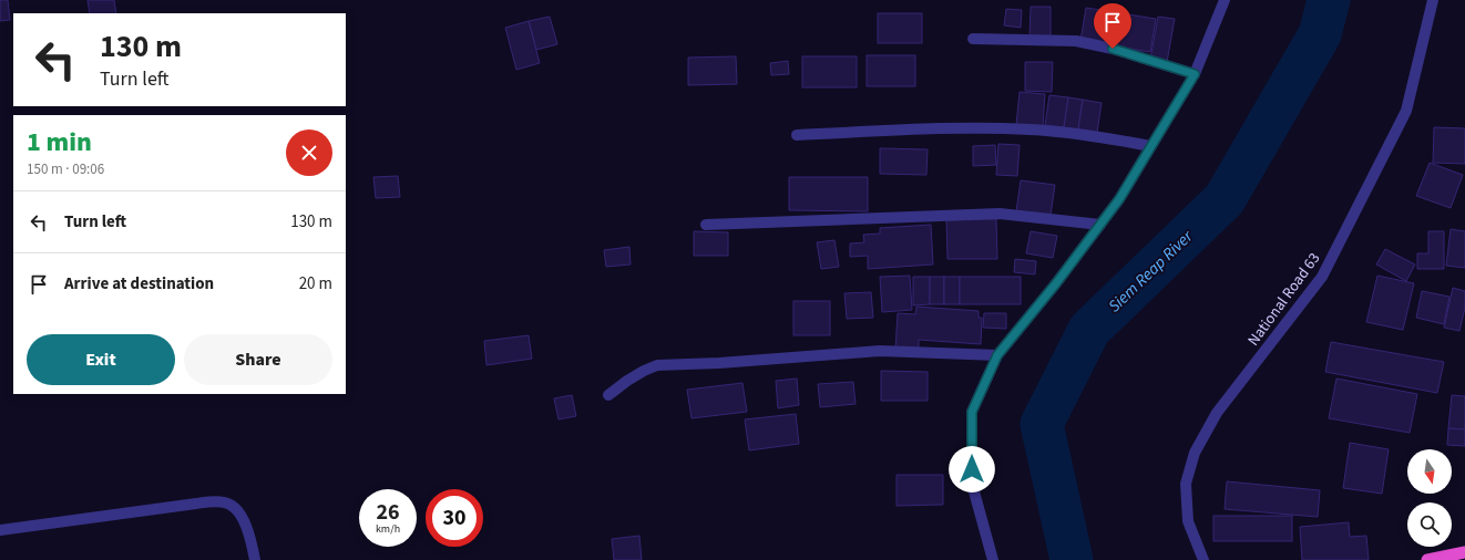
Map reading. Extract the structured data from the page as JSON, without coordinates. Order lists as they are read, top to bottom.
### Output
{
  "streets": {
    "street": ["National Road 63"]
  },
  "water": ["Siem Reap River"],
  "north": "bottom",
  "page": {
    "turn": ["130 m", "Turn left"],
    "heading": ["1 min", "150 m · 09:06"],
    "list": [
      {
        "name": "Turn left",
        "value": "130 m"
      },
      {
        "name": "Arrive at destination",
        "value": "20 m"
      }
    ],
    "buttons": ["Exit", "Share"],
    "speed": "26 km/h",
    "limit": "30"
  }
}
